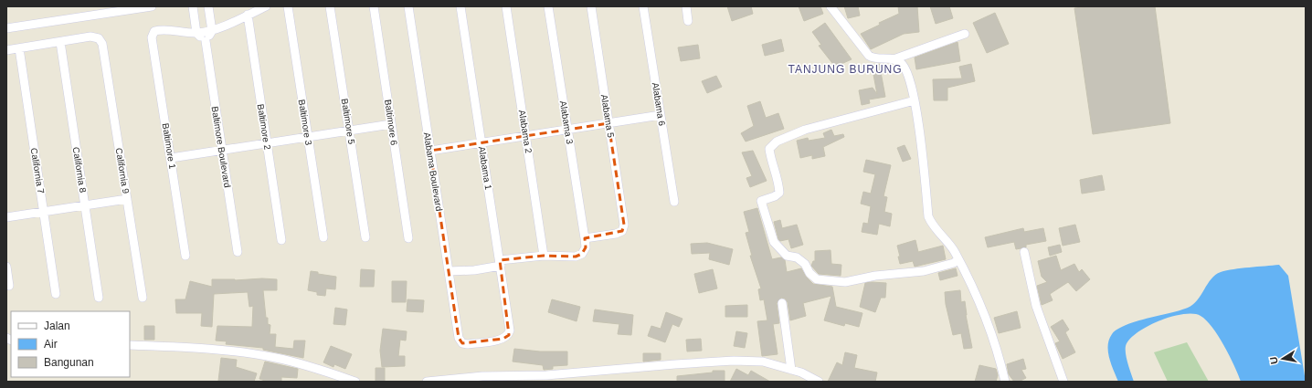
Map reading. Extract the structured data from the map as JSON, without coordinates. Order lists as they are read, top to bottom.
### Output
{
  "streets": {
    "street": [
      "Alabama 6",
      "Alabama 5",
      "Baltimore 5",
      "Baltimore 3",
      "Baltimore 6",
      "Alabama 3",
      "Baltimore 2",
      "Alabama 2",
      "Baltimore 1",
      "Baltimore Boulevard",
      "Alabama 1",
      "California 8",
      "California 7",
      "California 9",
      "Alabama Boulevard"
    ]
  },
  "crossings": [
    ["Alabama 5", "Alabama 3"],
    ["Alabama 1", "Alabama Boulevard"],
    ["California 8", "California 9"]
  ],
  "districts": ["TANJUNG BURUNG"],
  "legend": ["Jalan", "Air", "Bangunan"],
  "north": "left"
}
